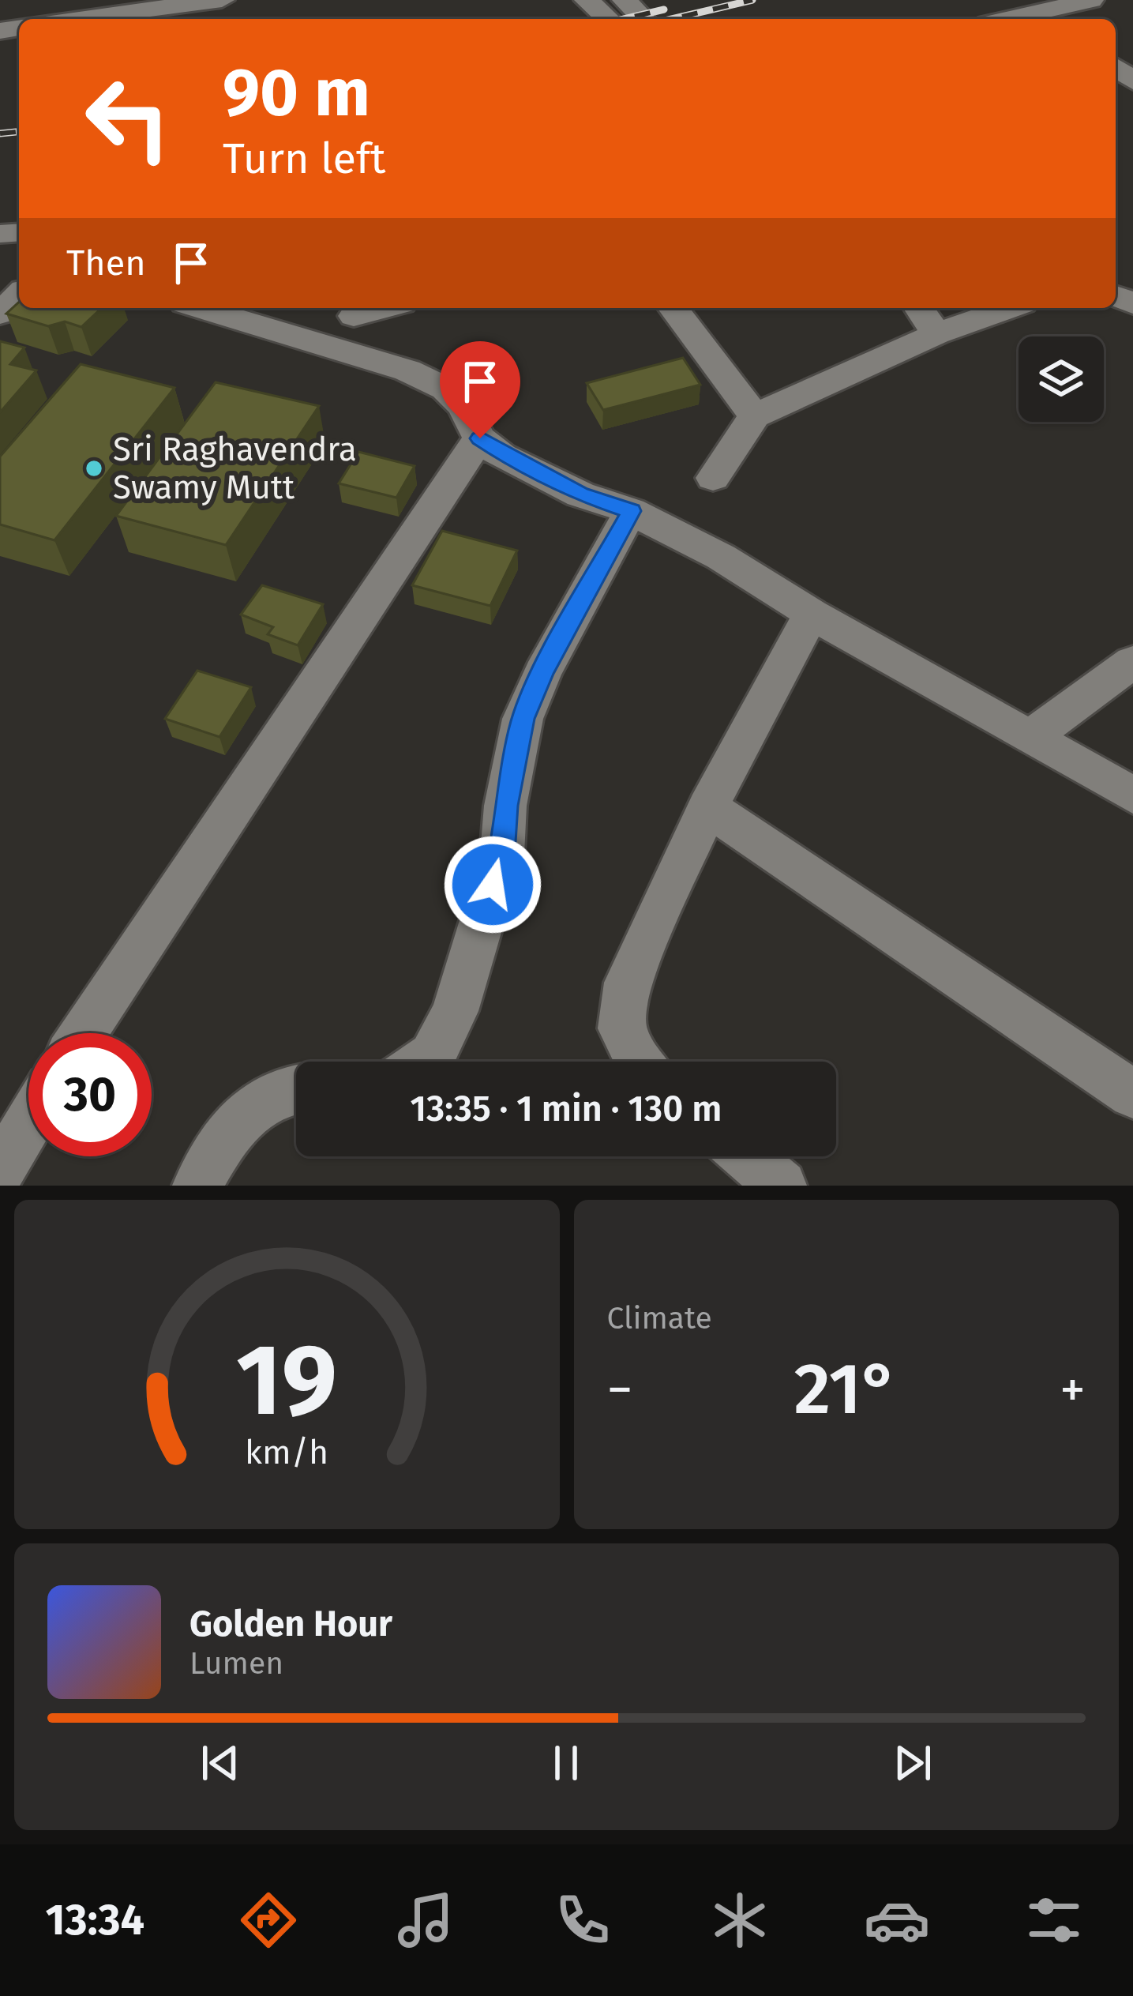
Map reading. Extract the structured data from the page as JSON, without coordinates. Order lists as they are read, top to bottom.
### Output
{
  "places": ["Sri Raghavendra Swamy Mutt"],
  "page": {
    "turn": ["90 m", "Turn left"],
    "then": "Then",
    "limit": "30",
    "trip": "13:35 · 1 min · 130 m",
    "tile": "Climate",
    "heat": ["−", "21°", "+"],
    "song": ["Golden Hour", "Lumen"],
    "tabs": "13:34",
    "gauge": ["19", "km/h"]
  }
}
